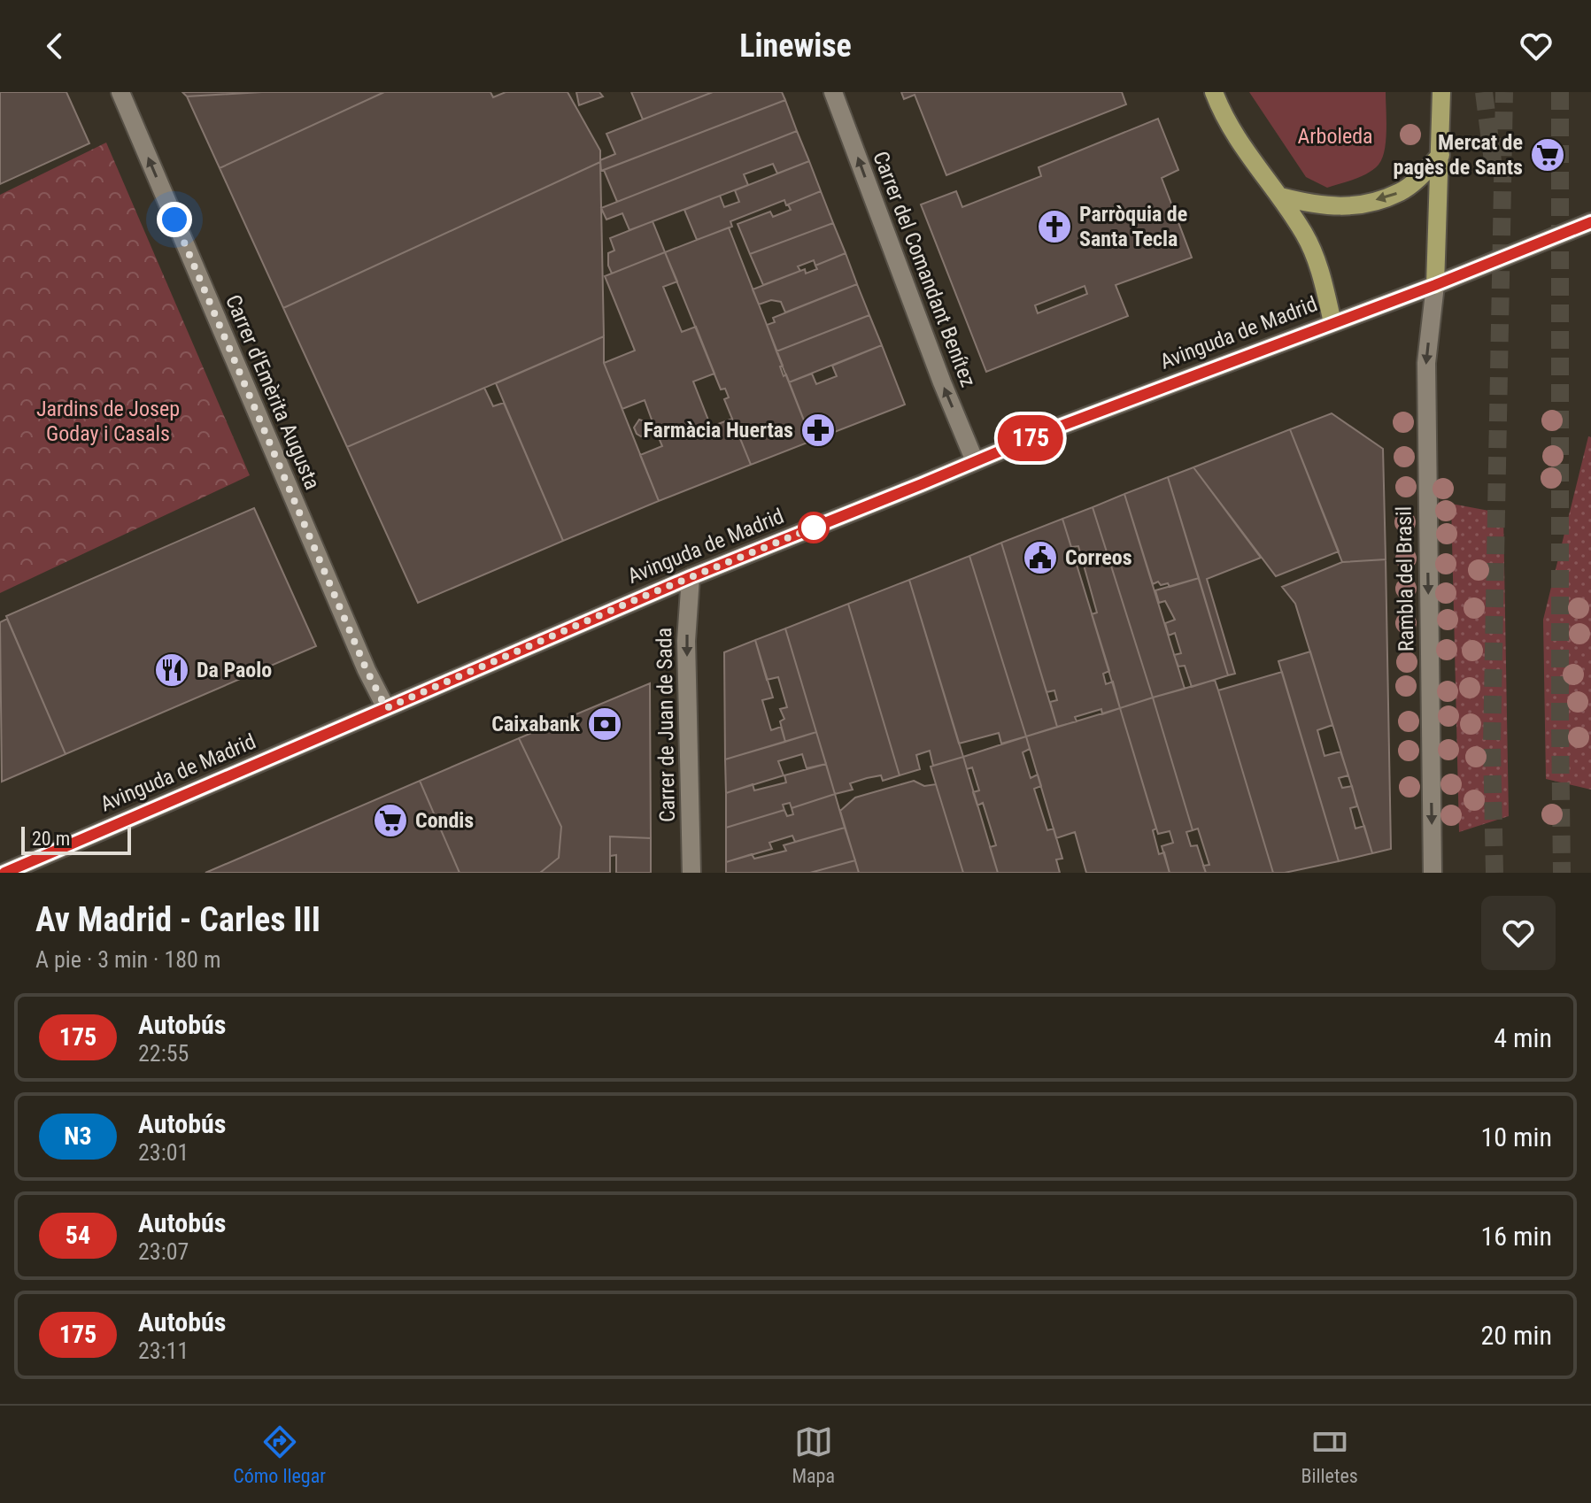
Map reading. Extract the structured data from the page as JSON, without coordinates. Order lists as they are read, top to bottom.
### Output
{
  "streets": {
    "street": [
      "Carrer del Comandant Benítez",
      "Avinguda de Madrid",
      "Carrer d'Emèrita Augusta",
      "Rambla del Brasil",
      "Carrer de Juan de Sada"
    ]
  },
  "crossings": [
    ["Carrer del Comandant Benítez", "Avinguda de Madrid"],
    ["Avinguda de Madrid", "Carrer d'Emèrita Augusta"],
    ["Avinguda de Madrid", "Rambla del Brasil"],
    ["Avinguda de Madrid", "Carrer de Juan de Sada"]
  ],
  "one_way": [
    "Carrer del Comandant Benítez",
    "Carrer d'Emèrita Augusta",
    "Rambla del Brasil",
    "Carrer de Juan de Sada"
  ],
  "parks": ["Arboleda", "Jardins de Josep Goday i Casals"],
  "places": {
    "supermarket": ["Mercat de pagès de Sants", "Condis"],
    "church": ["Parròquia de Santa Tecla"],
    "pharmacy": ["Farmàcia Huertas"],
    "public building": ["Correos"],
    "restaurant": ["Da Paolo"],
    "bank": ["Caixabank"]
  },
  "lines": ["bus line 175"],
  "scale_bar": "20 m",
  "page": {
    "header": "Linewise",
    "on_map": "175",
    "scale": "20 m",
    "heading": ["Av Madrid - Carles III", "A pie · 3 min · 180 m"],
    "list": [
      {
        "mark": "175",
        "name": "Autobús",
        "note": "22:55",
        "value": "4 min"
      },
      {
        "mark": "N3",
        "name": "Autobús",
        "note": "23:01",
        "value": "10 min"
      },
      {
        "mark": "54",
        "name": "Autobús",
        "note": "23:07",
        "value": "16 min"
      },
      {
        "mark": "175",
        "name": "Autobús",
        "note": "23:11",
        "value": "20 min"
      }
    ],
    "tabs": ["Cómo llegar", "Mapa", "Billetes"]
  }
}
